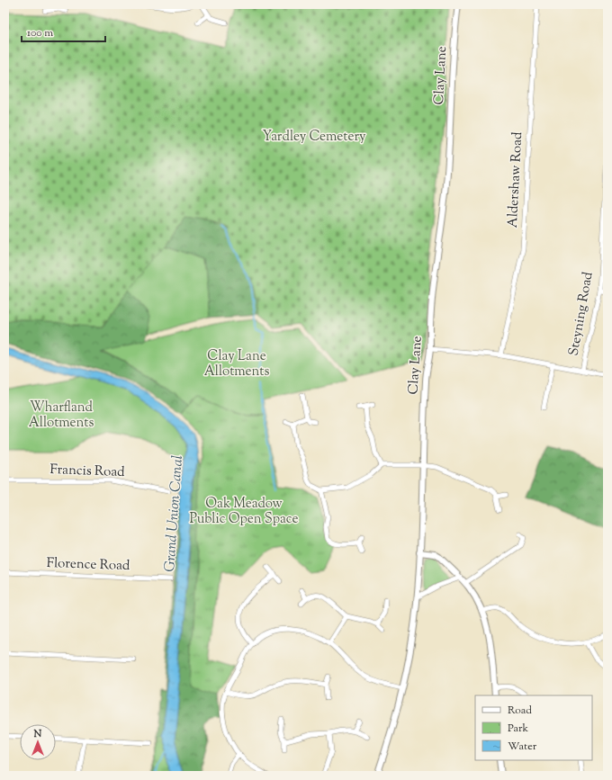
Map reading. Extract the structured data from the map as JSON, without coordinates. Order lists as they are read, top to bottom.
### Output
{
  "streets": {
    "street": [
      "Clay Lane",
      "Aldershaw Road",
      "Steyning Road",
      "Francis Road",
      "Florence Road"
    ]
  },
  "water": ["Grand Union Canal"],
  "parks": [
    "Yardley Cemetery",
    "Clay Lane Allotments",
    "Wharfland Allotments",
    "Oak Meadow Public Open Space"
  ],
  "legend": ["Road", "Park", "Water"],
  "scale_bar": "100 m",
  "north": "top"
}
